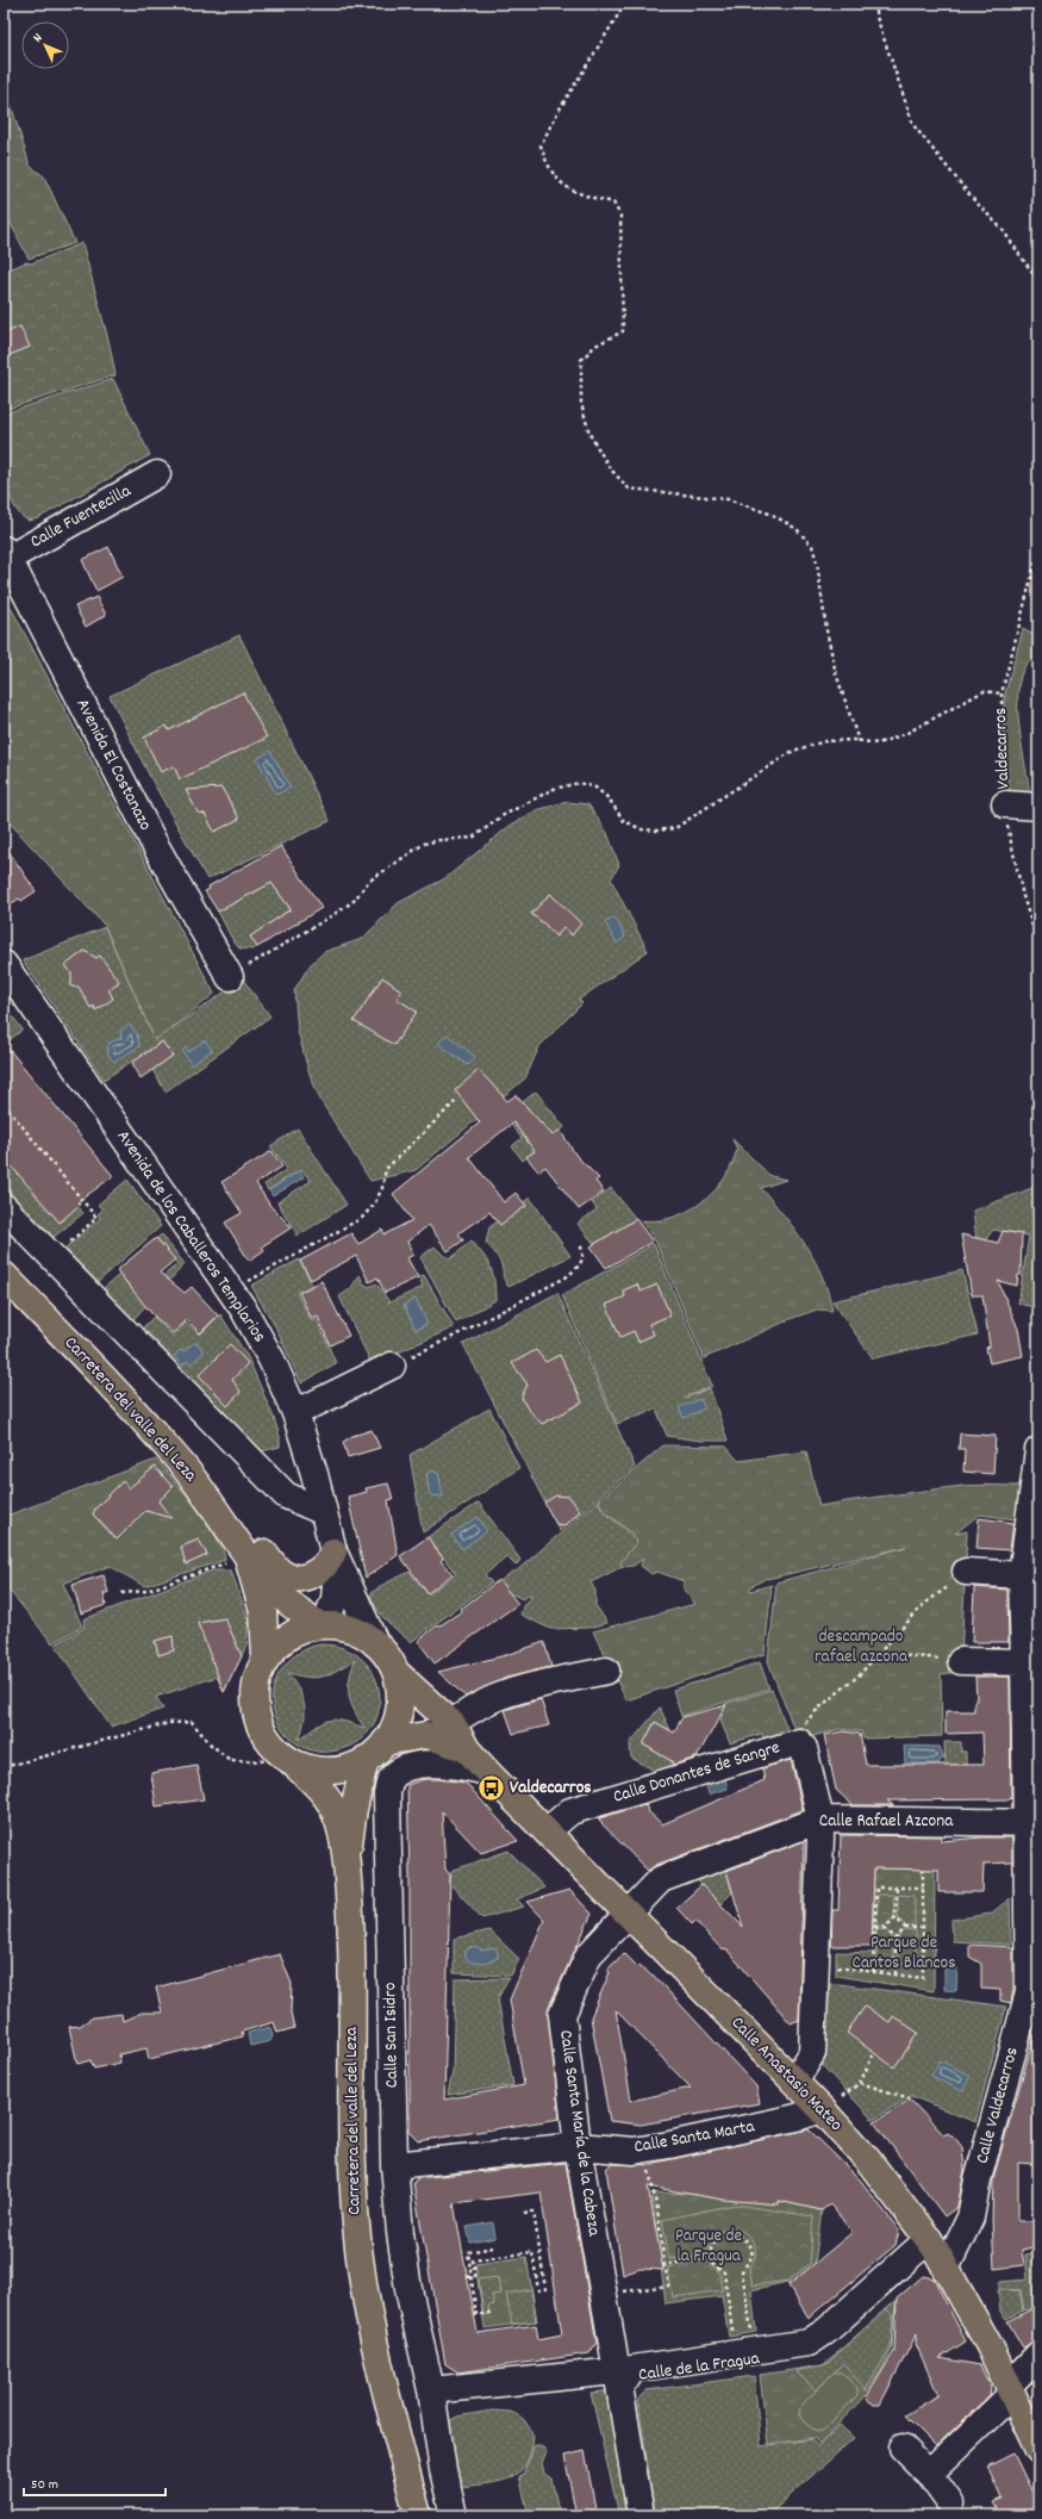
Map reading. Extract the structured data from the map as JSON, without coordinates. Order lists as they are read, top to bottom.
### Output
{
  "streets": {
    "main road": ["Carretera del valle del Leza", "Calle Anastasio Mateo"],
    "street": [
      "Calle Fuentecilla",
      "Avenida El Costanazo",
      "Avenida de los Caballeros Templarios",
      "Calle Donantes de Sangre",
      "Calle Rafael Azcona",
      "Calle San Isidro",
      "Calle Valdecarros",
      "Calle Santa María de la Cabeza",
      "Calle Santa Marta",
      "Calle de la Fragua"
    ],
    "path": ["Valdecarros"]
  },
  "crossings": [
    ["Calle Fuentecilla", "Avenida El Costanazo"],
    ["Avenida de los Caballeros Templarios", "Calle Anastasio Mateo"],
    ["Calle Donantes de Sangre", "Calle Anastasio Mateo"],
    ["Calle Rafael Azcona", "Calle Anastasio Mateo"],
    ["Calle Rafael Azcona", "Calle Valdecarros"],
    ["Calle Rafael Azcona", "Calle Santa María de la Cabeza"],
    ["Calle San Isidro", "Calle Anastasio Mateo"],
    ["Calle San Isidro", "Calle Santa Marta"],
    ["Calle San Isidro", "Calle de la Fragua"],
    ["Calle Anastasio Mateo", "Calle Valdecarros"],
    ["Calle Anastasio Mateo", "Calle Santa María de la Cabeza"],
    ["Calle Anastasio Mateo", "Calle Santa Marta"],
    ["Calle Anastasio Mateo", "Calle de la Fragua"],
    ["Calle Valdecarros", "Calle de la Fragua"],
    ["Calle Santa María de la Cabeza", "Calle Santa Marta"],
    ["Calle Santa María de la Cabeza", "Calle de la Fragua"]
  ],
  "parks": ["descampado rafael azcona", "Parque de Cantos Blancos", "Parque de la Fragua"],
  "places": {
    "bus stop": ["Valdecarros"]
  },
  "scale_bar": "50 m",
  "north": "top left"
}
